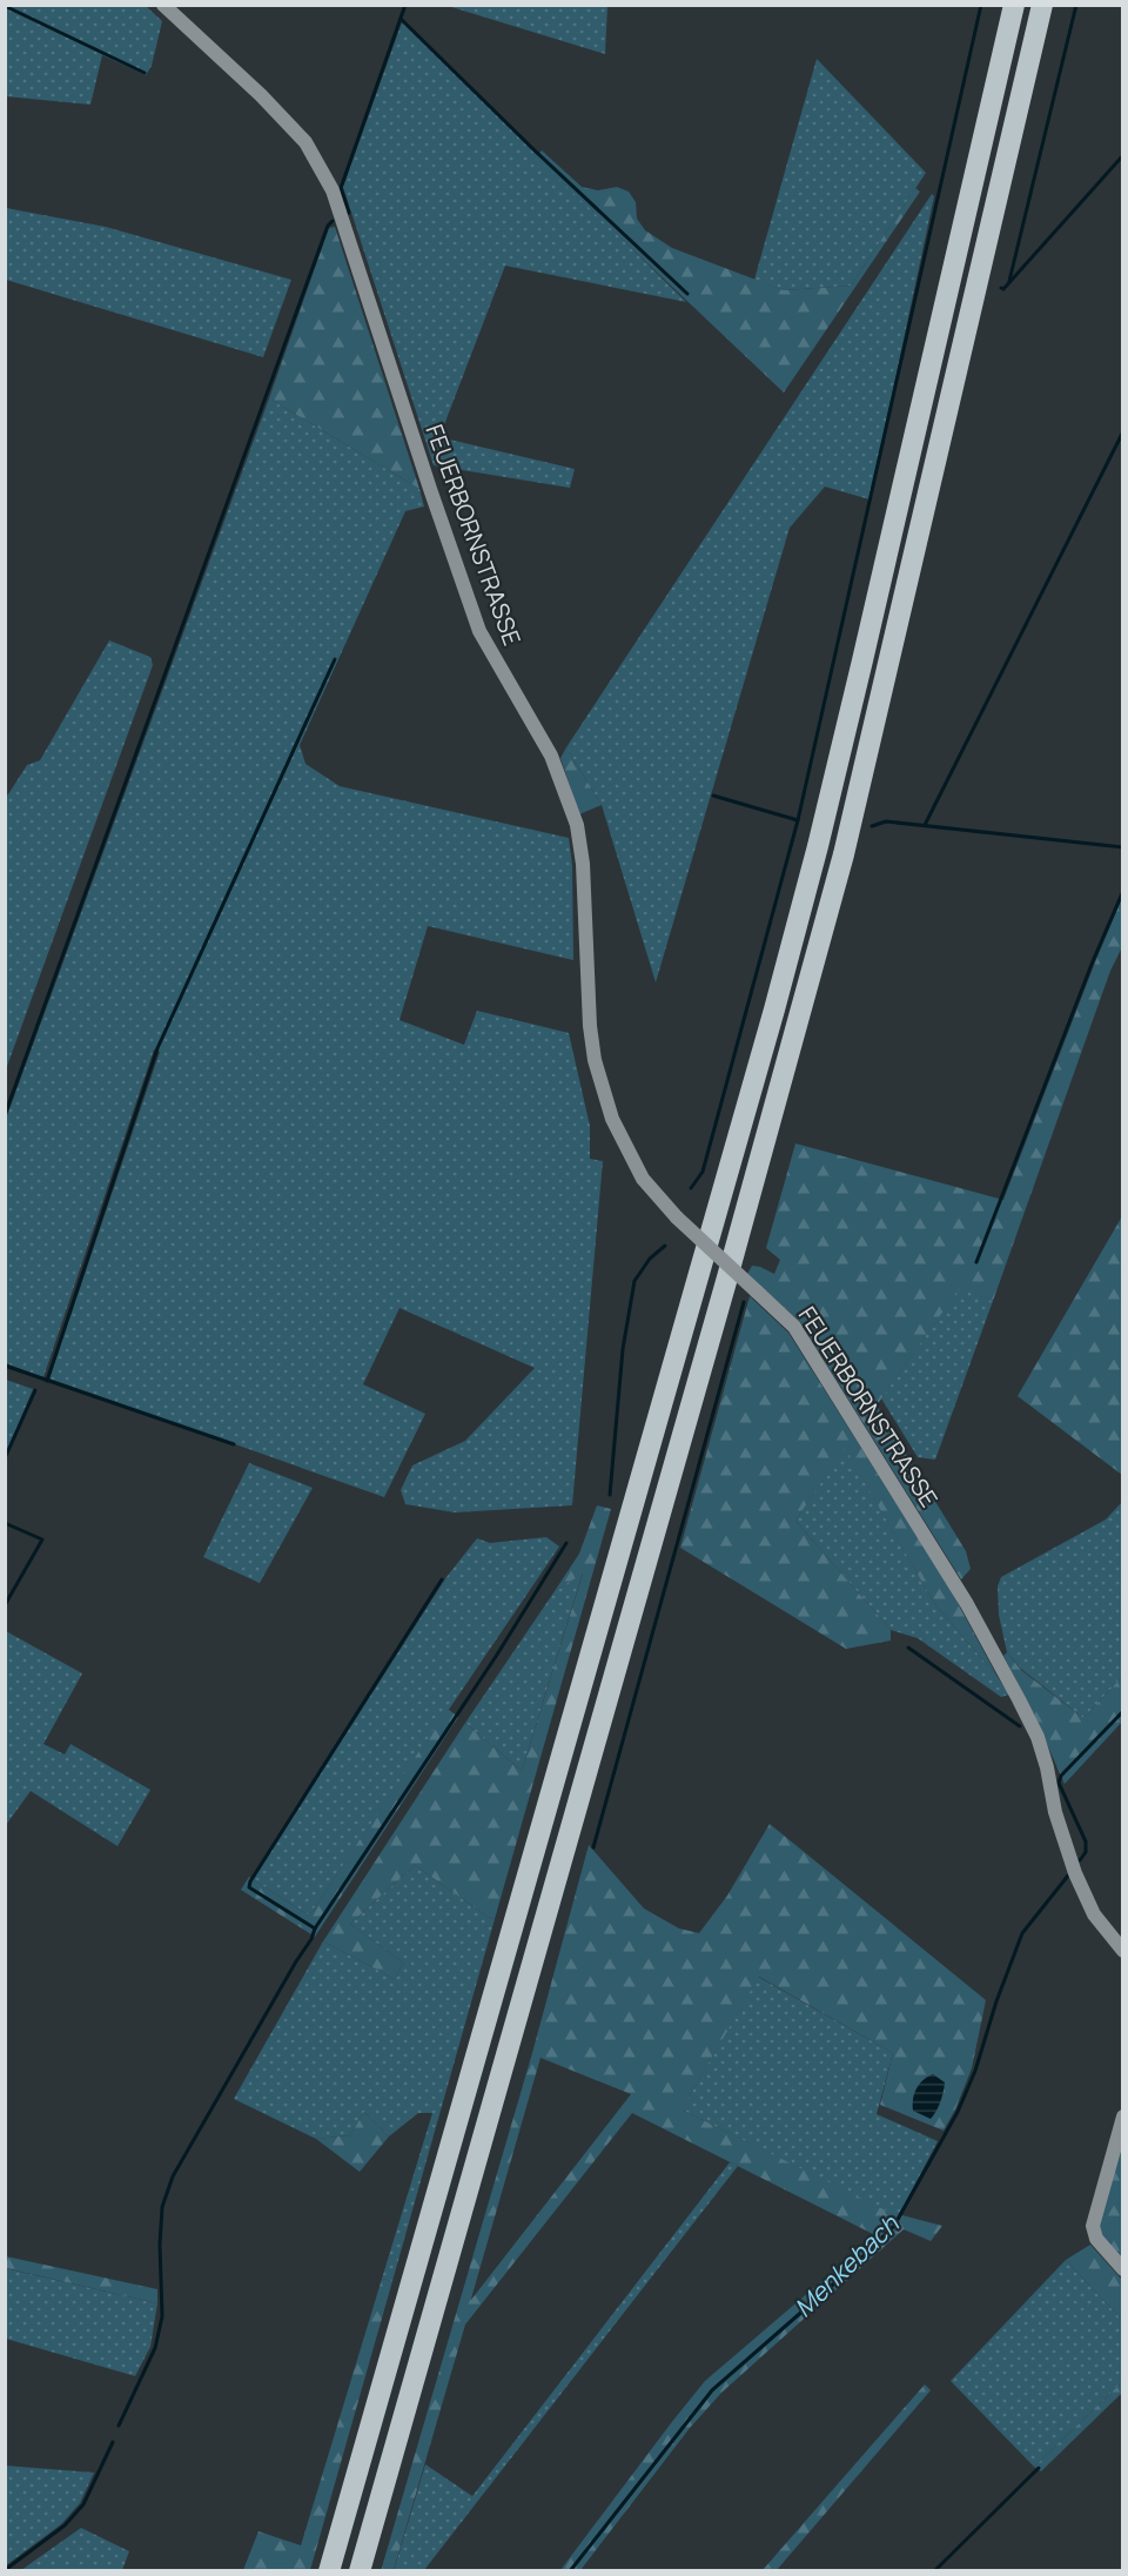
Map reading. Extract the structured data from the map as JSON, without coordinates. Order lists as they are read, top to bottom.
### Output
{
  "streets": {
    "street": ["FEUERBORNSTRASSE"]
  },
  "water": ["Menkebach"]
}
